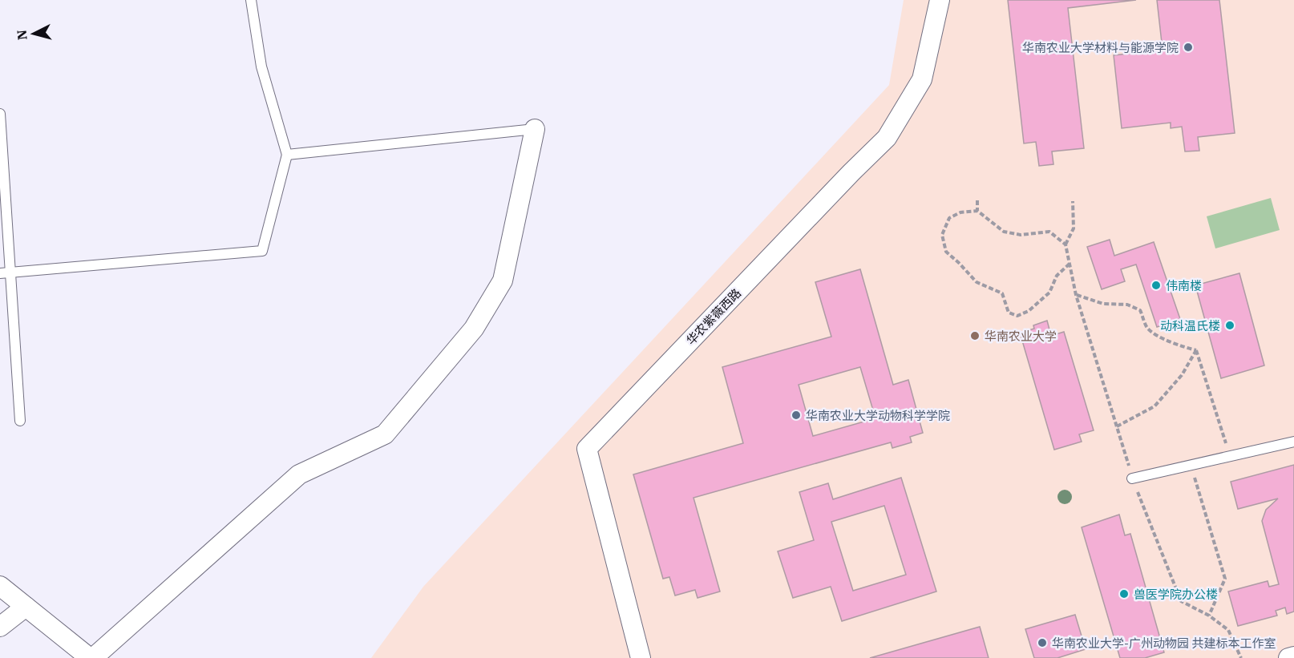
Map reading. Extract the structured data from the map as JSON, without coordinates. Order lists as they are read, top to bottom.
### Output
{
  "streets": {
    "street": ["华农紫薇西路"]
  },
  "places": [
    "华南农业大学材料与能源学院",
    "伟南楼",
    "动科温氏楼",
    "华南农业大学",
    "华南农业大学动物科学学院",
    "兽医学院办公楼",
    "华南农业大学-广州动物园 共建标本工作室"
  ],
  "north": "left"
}
